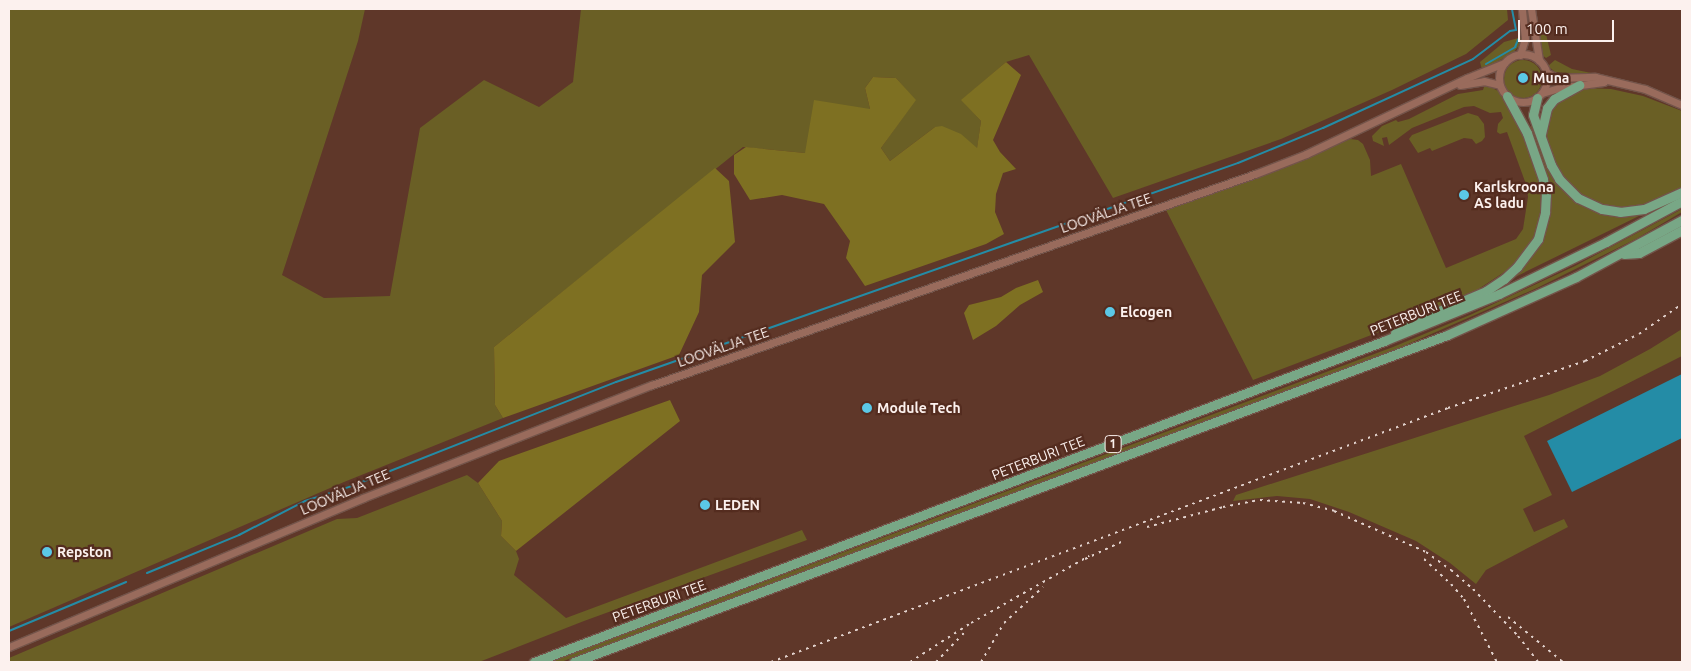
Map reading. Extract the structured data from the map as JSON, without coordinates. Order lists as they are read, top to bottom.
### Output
{
  "streets": {
    "highway": ["PETERBURI TEE", "1"],
    "street": ["LOOVÄLJA TEE"]
  },
  "places": [
    "Muna",
    "Karlskroona AS ladu",
    "Elcogen",
    "Module Tech",
    "LEDEN",
    "Repston"
  ],
  "scale_bar": "100 m"
}
